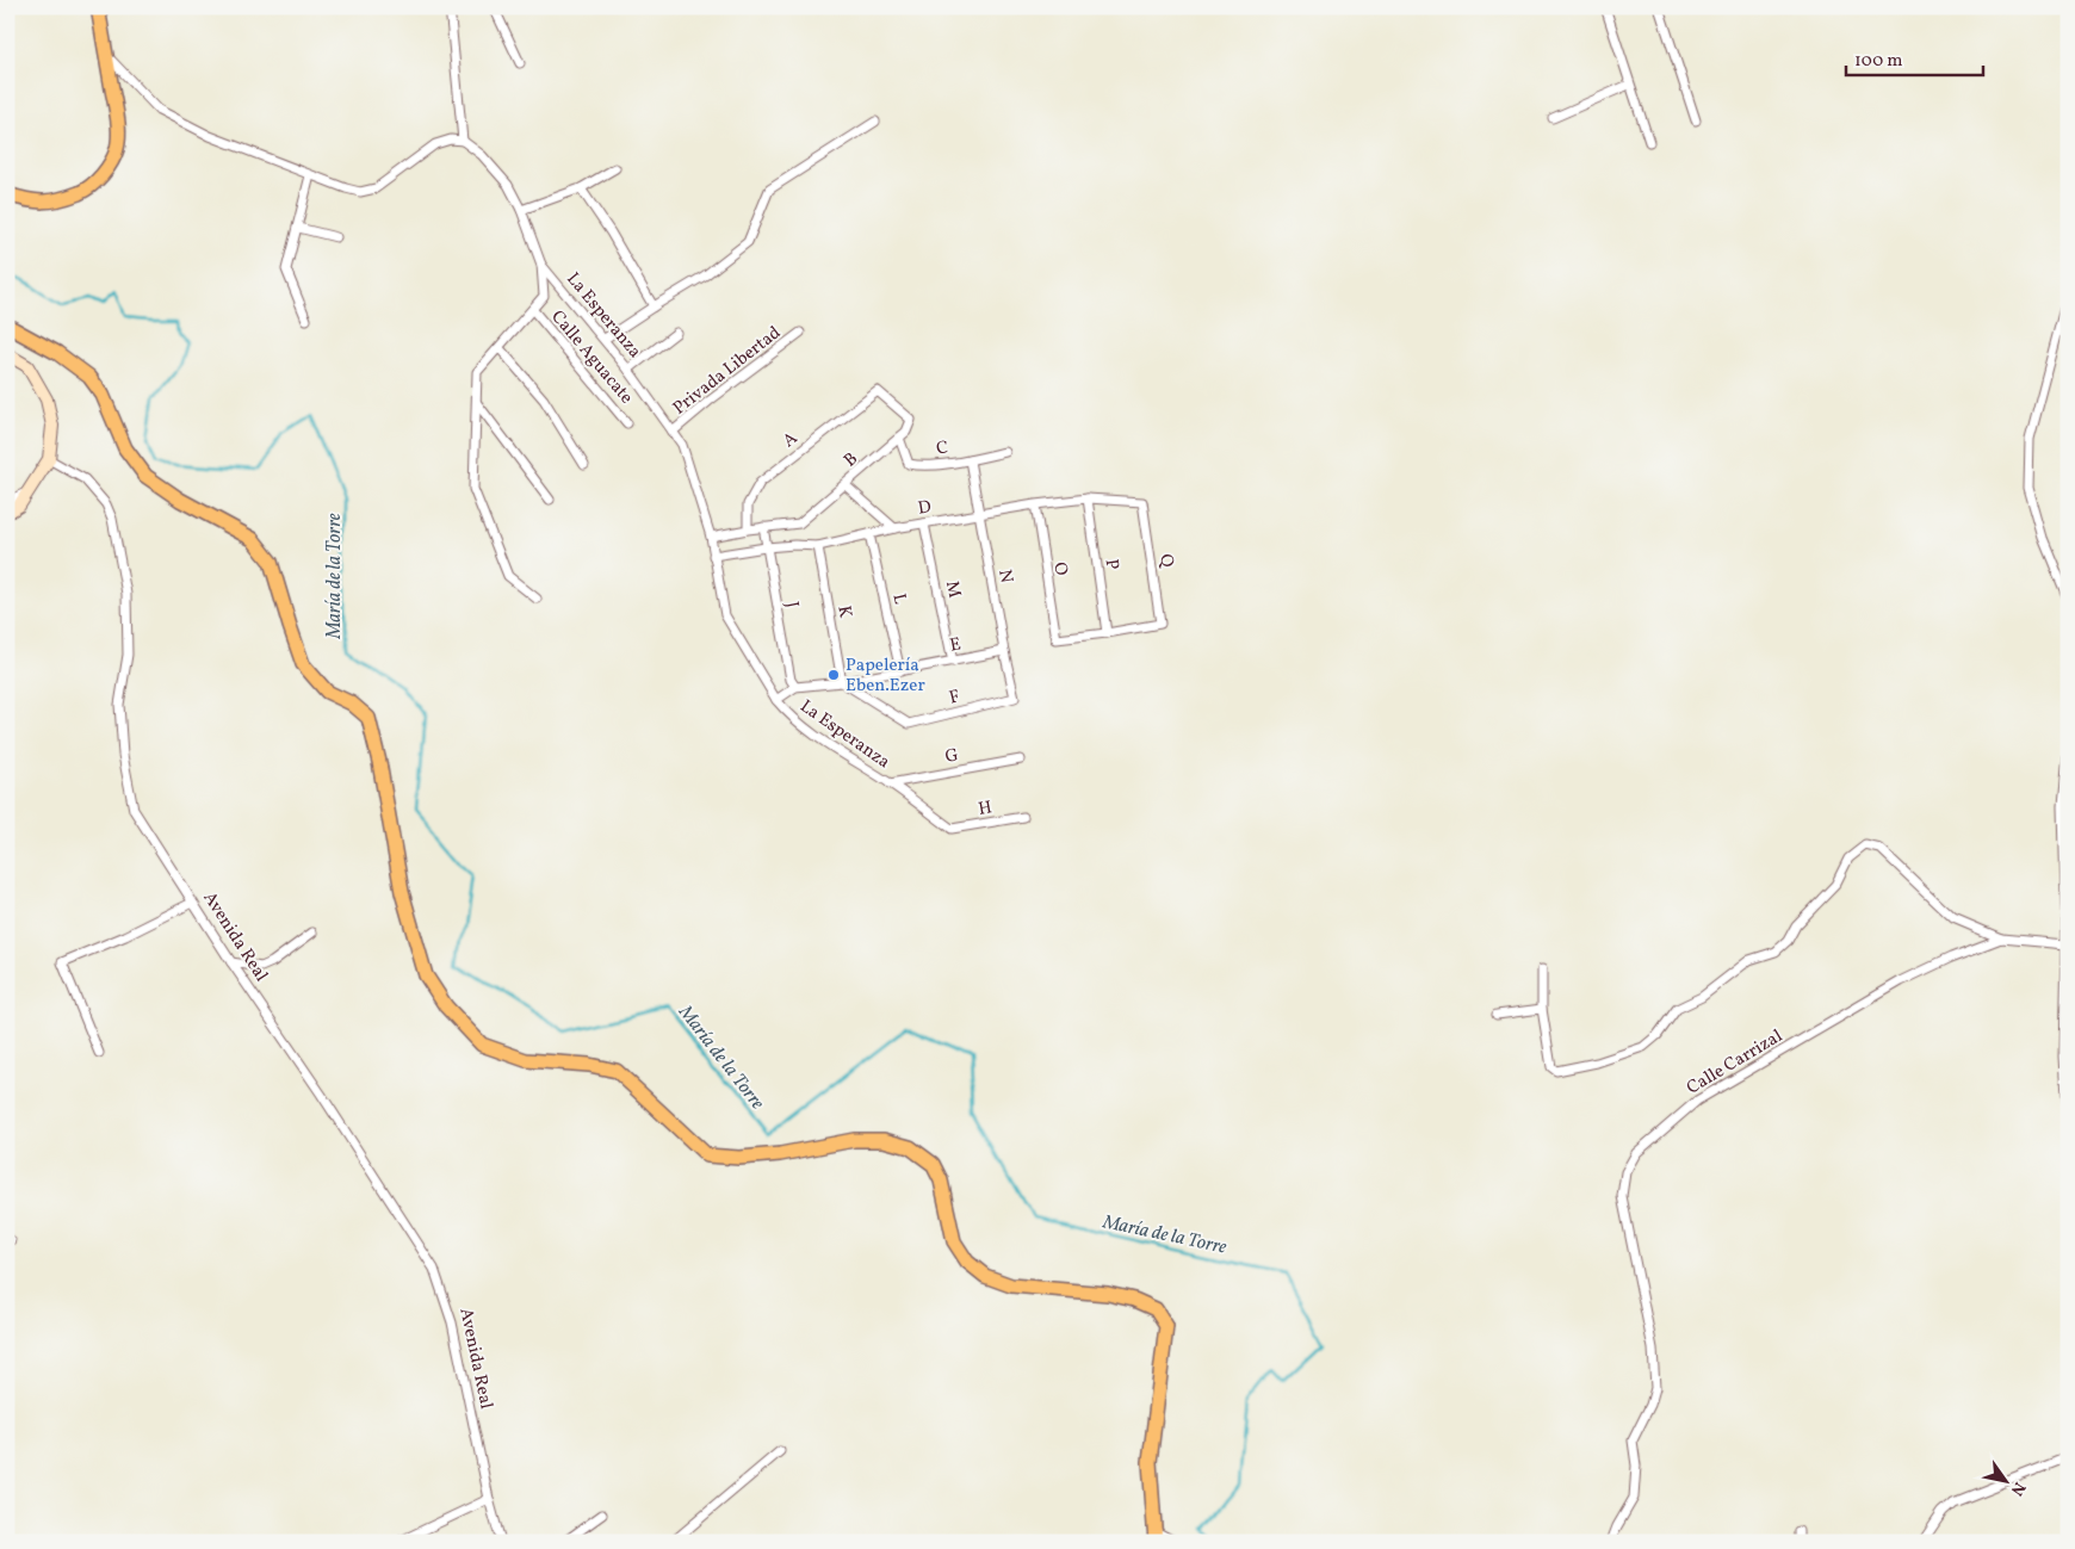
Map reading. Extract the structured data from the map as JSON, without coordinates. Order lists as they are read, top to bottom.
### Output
{
  "streets": {
    "street": [
      "La Esperanza",
      "Calle Aguacate",
      "Privada Libertad",
      "A",
      "C",
      "B",
      "D",
      "Q",
      "P",
      "O",
      "N",
      "M",
      "L",
      "J",
      "K",
      "E",
      "F",
      "G",
      "H",
      "Avenida Real",
      "Calle Carrizal"
    ]
  },
  "crossings": [
    ["La Esperanza", "Privada Libertad"],
    ["La Esperanza", "D"],
    ["La Esperanza", "E"],
    ["La Esperanza", "G"],
    ["La Esperanza", "H"],
    ["A", "C"],
    ["A", "B"],
    ["C", "B"],
    ["C", "N"],
    ["B", "J"],
    ["D", "Q"],
    ["D", "P"],
    ["D", "O"],
    ["D", "N"],
    ["D", "M"],
    ["D", "L"],
    ["D", "J"],
    ["D", "K"],
    ["Q", "P"],
    ["Q", "O"],
    ["P", "O"],
    ["N", "E"],
    ["N", "F"],
    ["M", "E"],
    ["L", "E"],
    ["J", "E"],
    ["K", "E"],
    ["K", "F"],
    ["E", "F"]
  ],
  "water": ["María de la Torre"],
  "places": ["Papelería Eben.Ezer"],
  "scale_bar": "100 m",
  "north": "bottom right"
}
